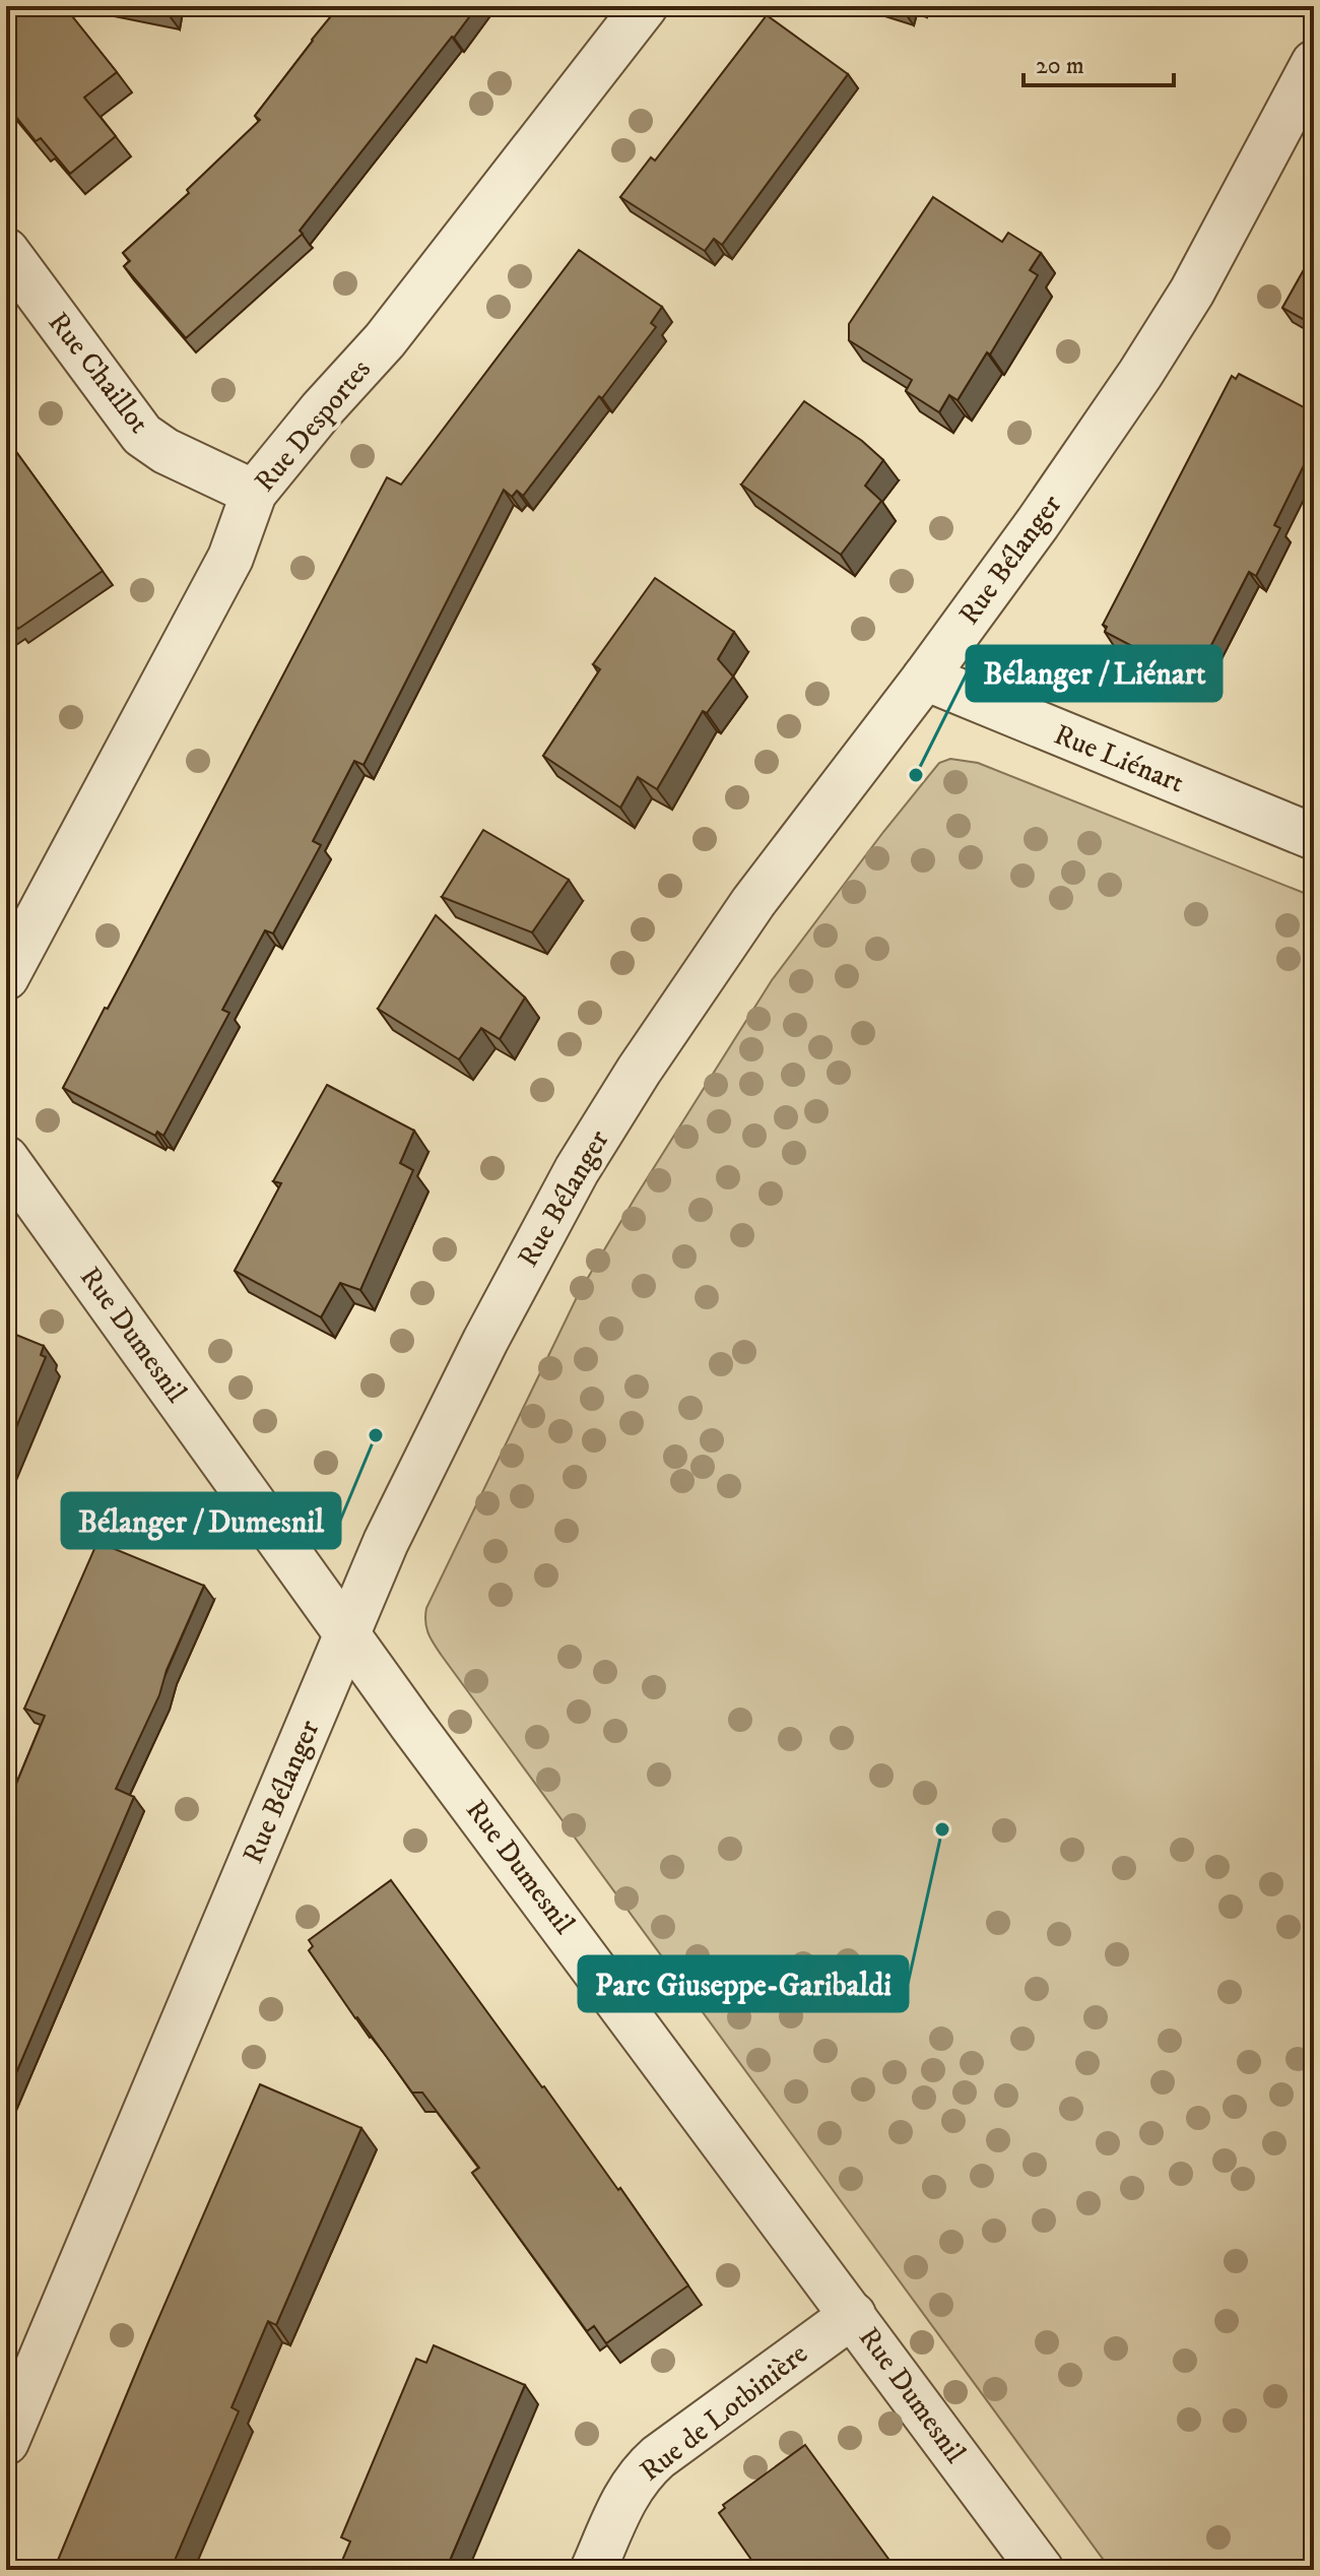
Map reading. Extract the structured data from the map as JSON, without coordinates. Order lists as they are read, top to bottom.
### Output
{
  "streets": {
    "street": [
      "Rue Chaillot",
      "Rue Desportes",
      "Rue Bélanger",
      "Rue Liénart",
      "Rue Dumesnil",
      "Rue de Lotbinière"
    ]
  },
  "crossings": [
    ["Rue Chaillot", "Rue Desportes"],
    ["Rue Bélanger", "Rue Liénart"],
    ["Rue Bélanger", "Rue Dumesnil"],
    ["Rue Dumesnil", "Rue de Lotbinière"]
  ],
  "places": ["Bélanger / Liénart", "Bélanger / Dumesnil", "Parc Giuseppe-Garibaldi"],
  "scale_bar": "20 m"
}
